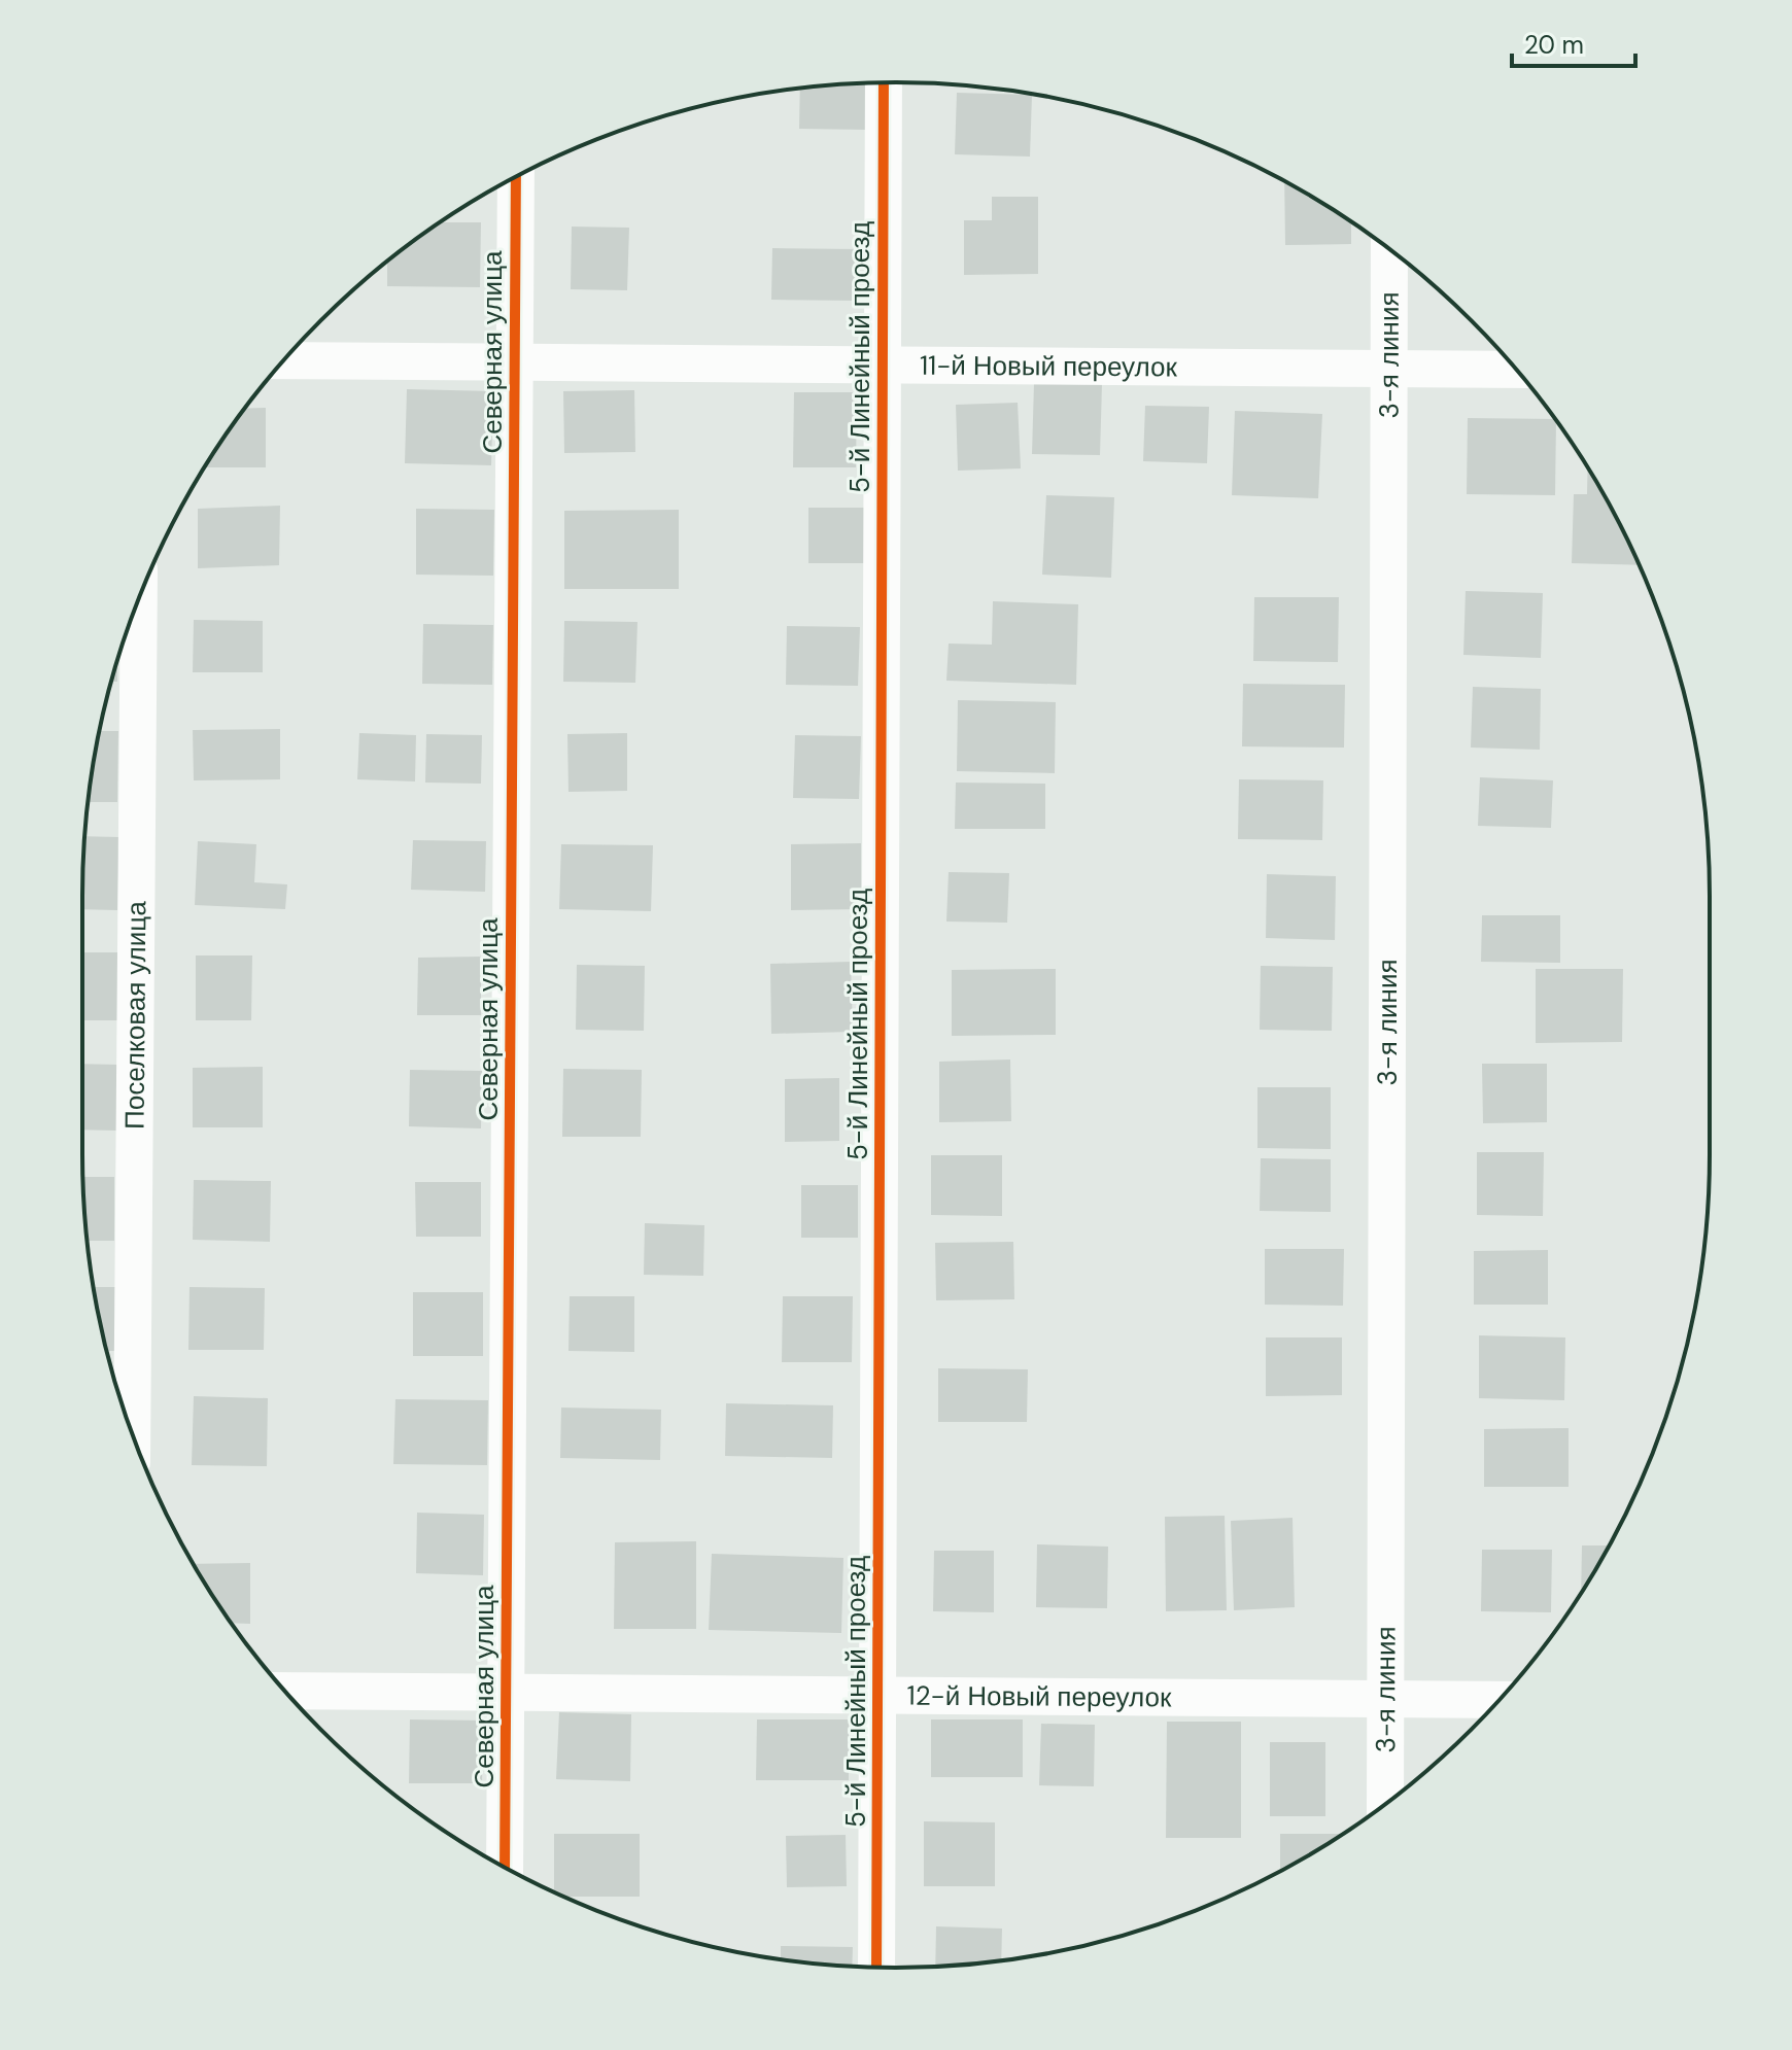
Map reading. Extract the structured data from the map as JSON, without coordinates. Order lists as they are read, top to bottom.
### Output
{
  "streets": {
    "street": [
      "Северная улица",
      "3-я линия",
      "5-й Линейный проезд",
      "11-й Новый переулок",
      "Поселковая улица",
      "12-й Новый переулок"
    ]
  },
  "crossings": [
    ["Северная улица", "11-й Новый переулок"],
    ["Северная улица", "12-й Новый переулок"],
    ["3-я линия", "11-й Новый переулок"],
    ["3-я линия", "12-й Новый переулок"],
    ["5-й Линейный проезд", "11-й Новый переулок"],
    ["5-й Линейный проезд", "12-й Новый переулок"]
  ],
  "scale_bar": "20 m"
}
